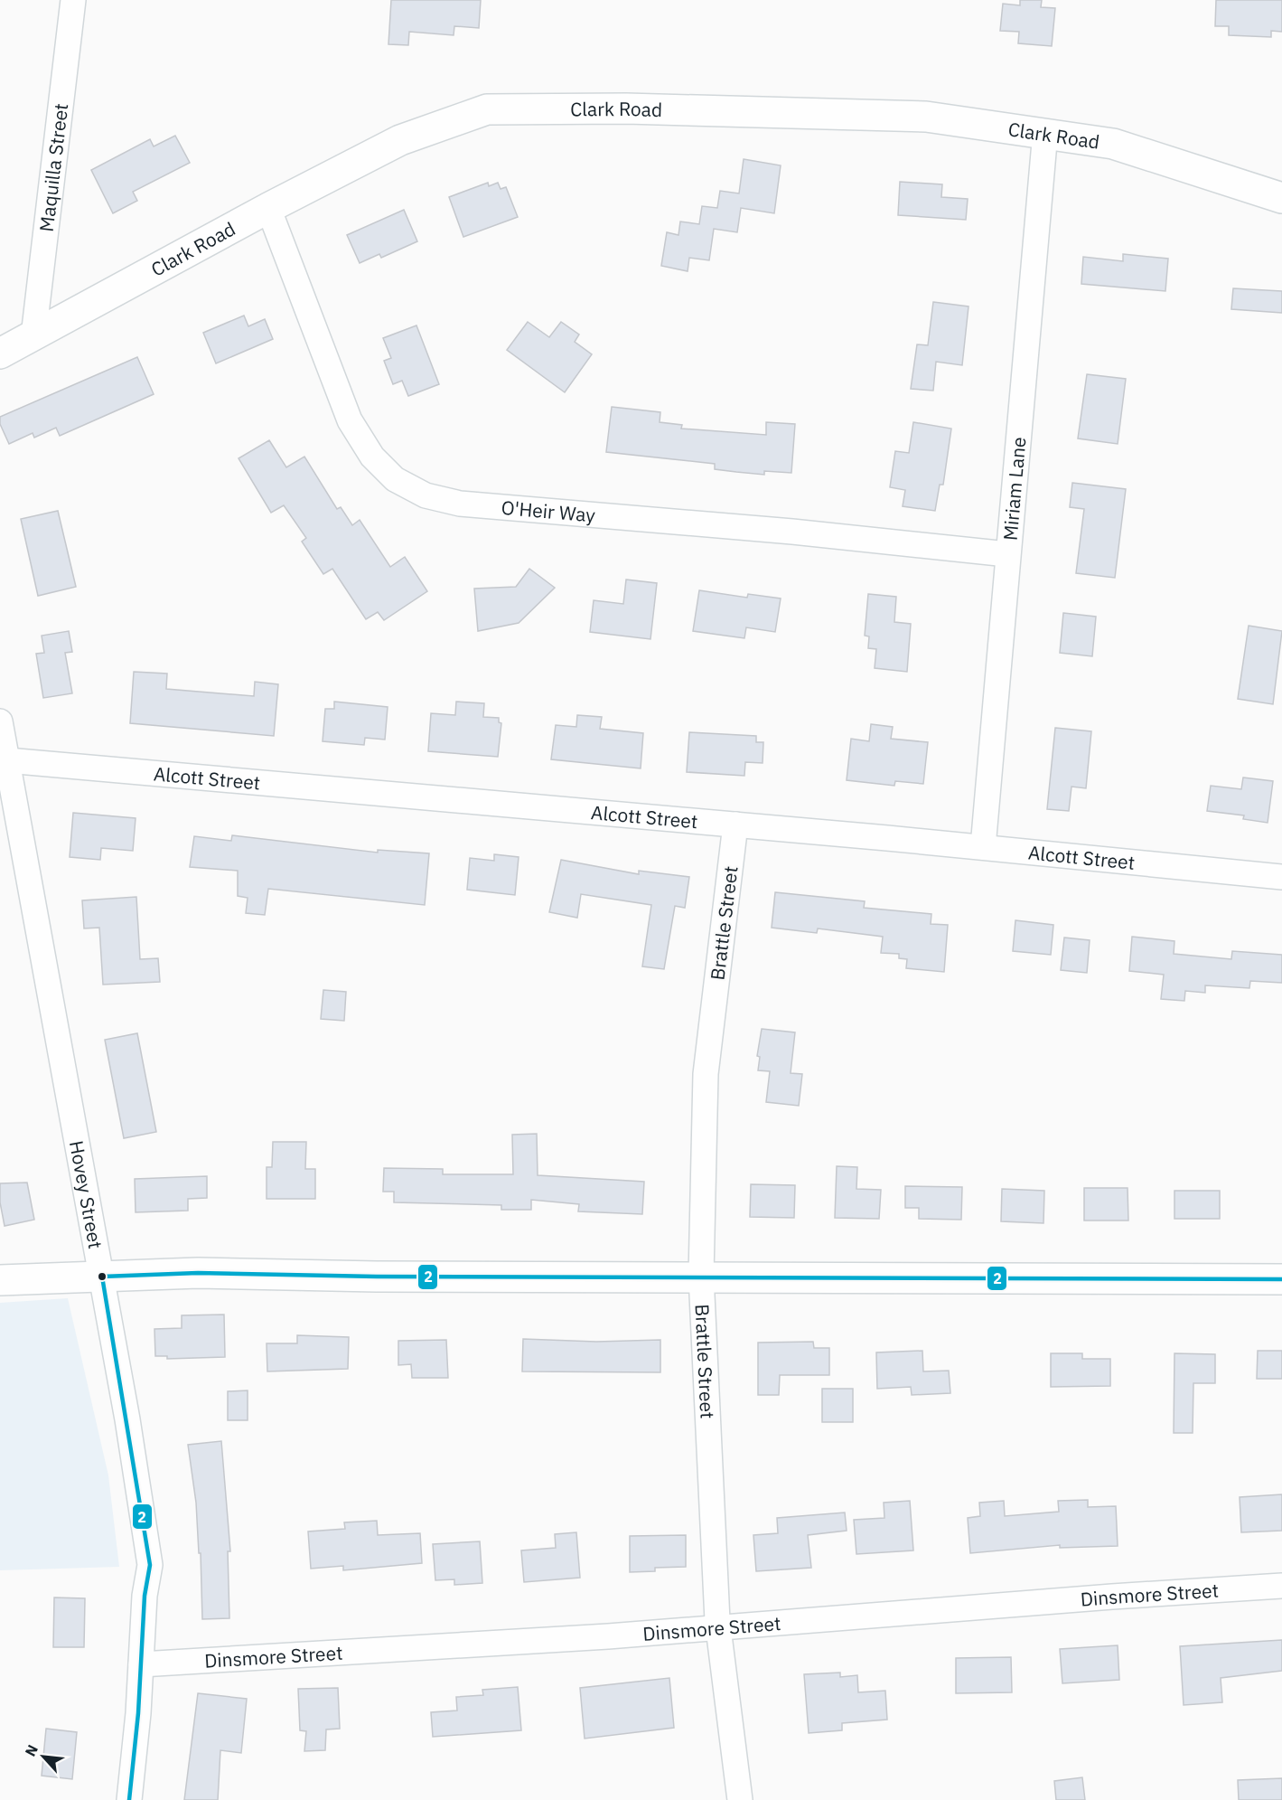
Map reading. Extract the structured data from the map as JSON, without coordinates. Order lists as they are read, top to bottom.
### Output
{
  "streets": {
    "street": [
      "Clark Road",
      "Maquilla Street",
      "Miriam Lane",
      "O'Heir Way",
      "Alcott Street",
      "Brattle Street",
      "Hovey Street",
      "Dinsmore Street"
    ]
  },
  "crossings": [
    ["Clark Road", "Maquilla Street"],
    ["Clark Road", "Miriam Lane"],
    ["Clark Road", "O'Heir Way"],
    ["Miriam Lane", "O'Heir Way"],
    ["Miriam Lane", "Alcott Street"],
    ["Alcott Street", "Brattle Street"],
    ["Alcott Street", "Hovey Street"],
    ["Brattle Street", "Dinsmore Street"],
    ["Hovey Street", "Dinsmore Street"]
  ],
  "lines": ["transit line 2"],
  "north": "top left"
}
